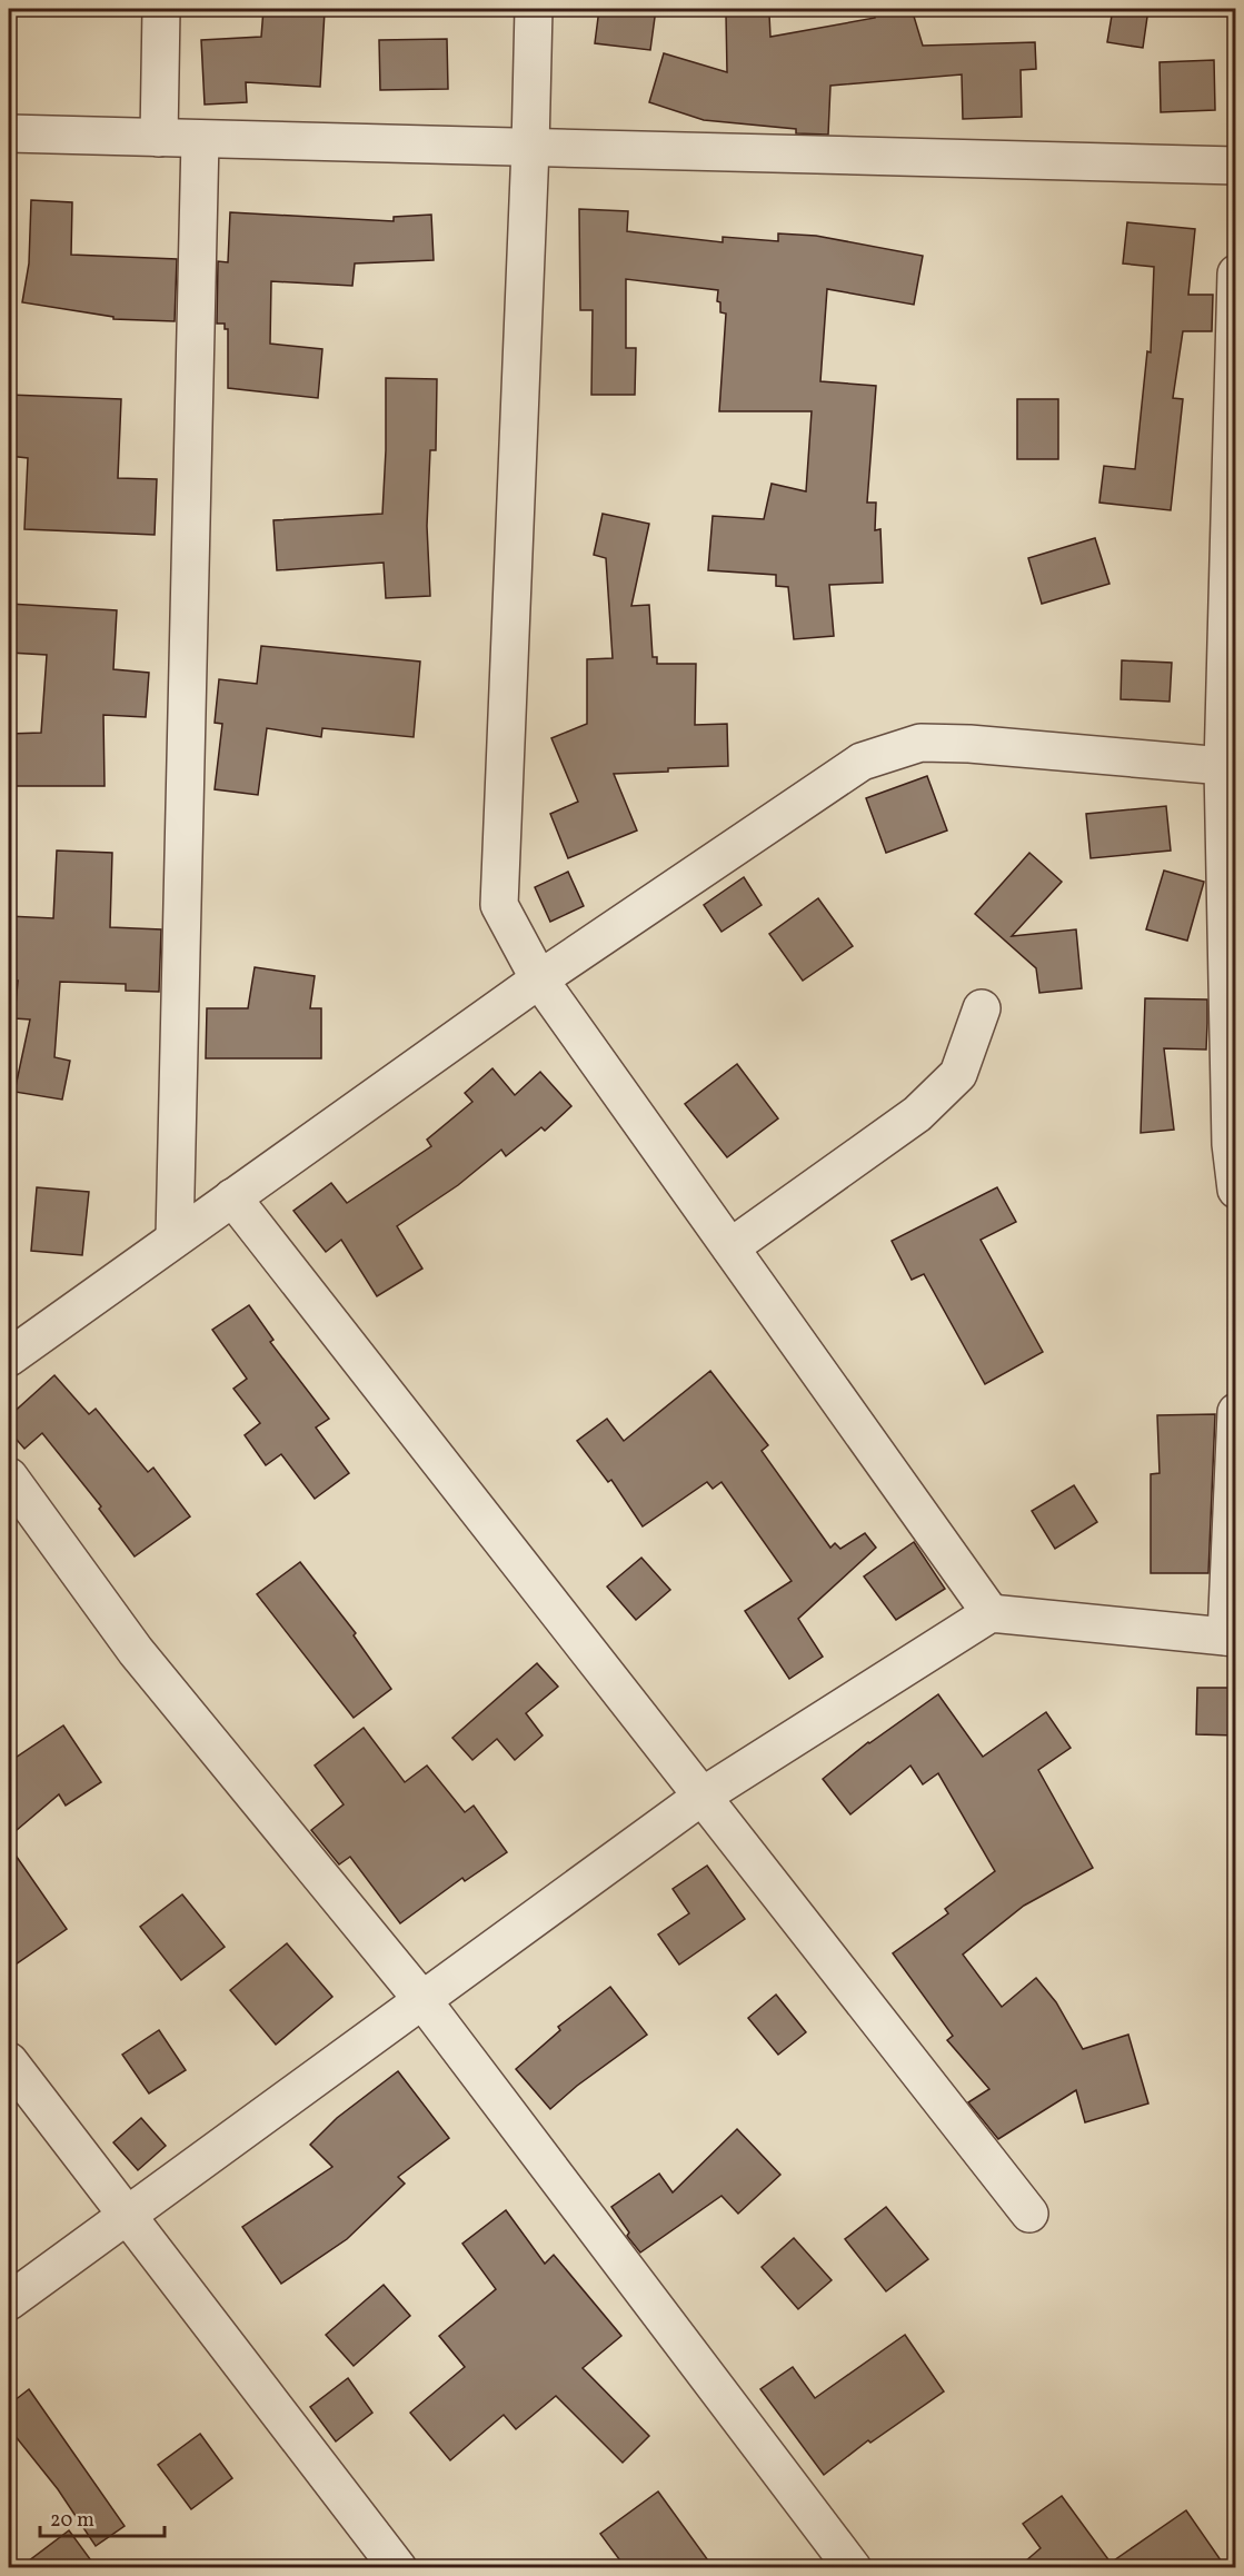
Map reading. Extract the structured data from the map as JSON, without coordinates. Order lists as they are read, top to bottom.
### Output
{
  "scale_bar": "20 m"
}
